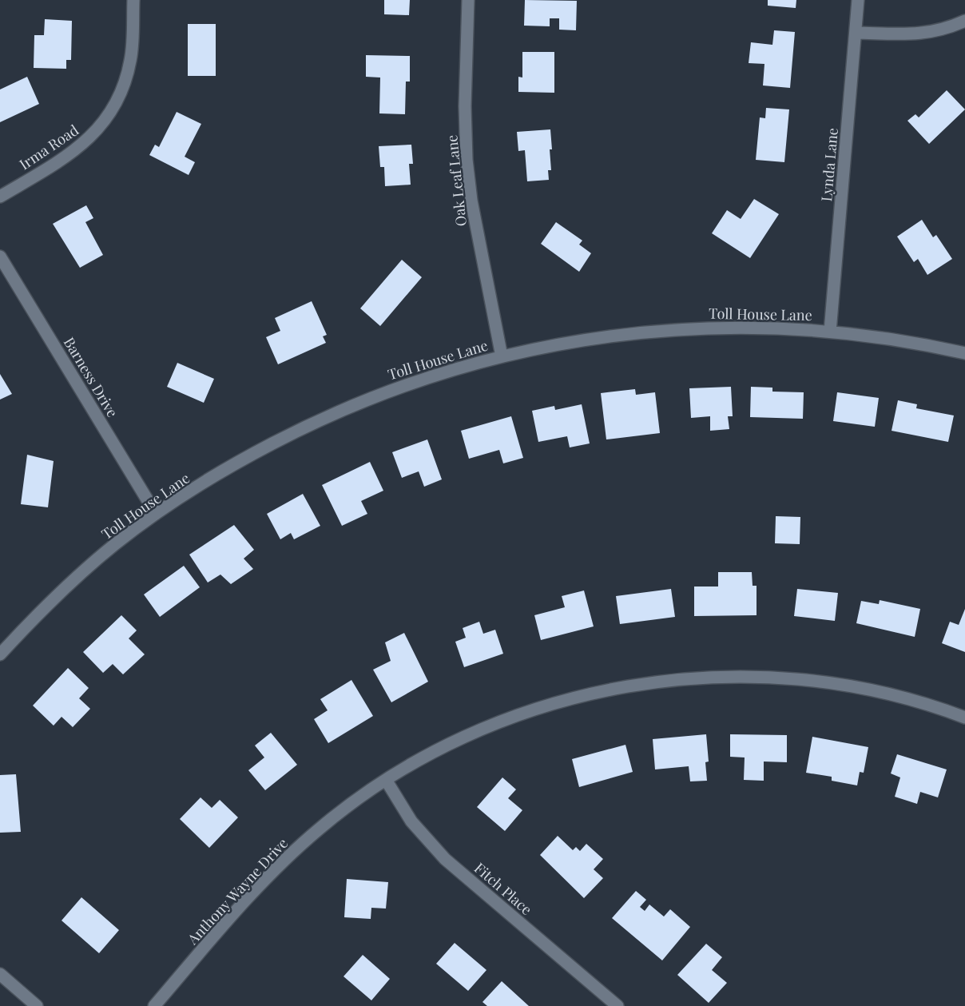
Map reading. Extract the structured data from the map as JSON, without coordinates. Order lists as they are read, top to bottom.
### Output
{
  "streets": {
    "street": [
      "Irma Road",
      "Lynda Lane",
      "Oak Leaf Lane",
      "Toll House Lane",
      "Barness Drive",
      "Fitch Place",
      "Anthony Wayne Drive"
    ]
  },
  "crossings": [
    ["Lynda Lane", "Toll House Lane"],
    ["Oak Leaf Lane", "Toll House Lane"],
    ["Toll House Lane", "Barness Drive"],
    ["Fitch Place", "Anthony Wayne Drive"]
  ]
}
